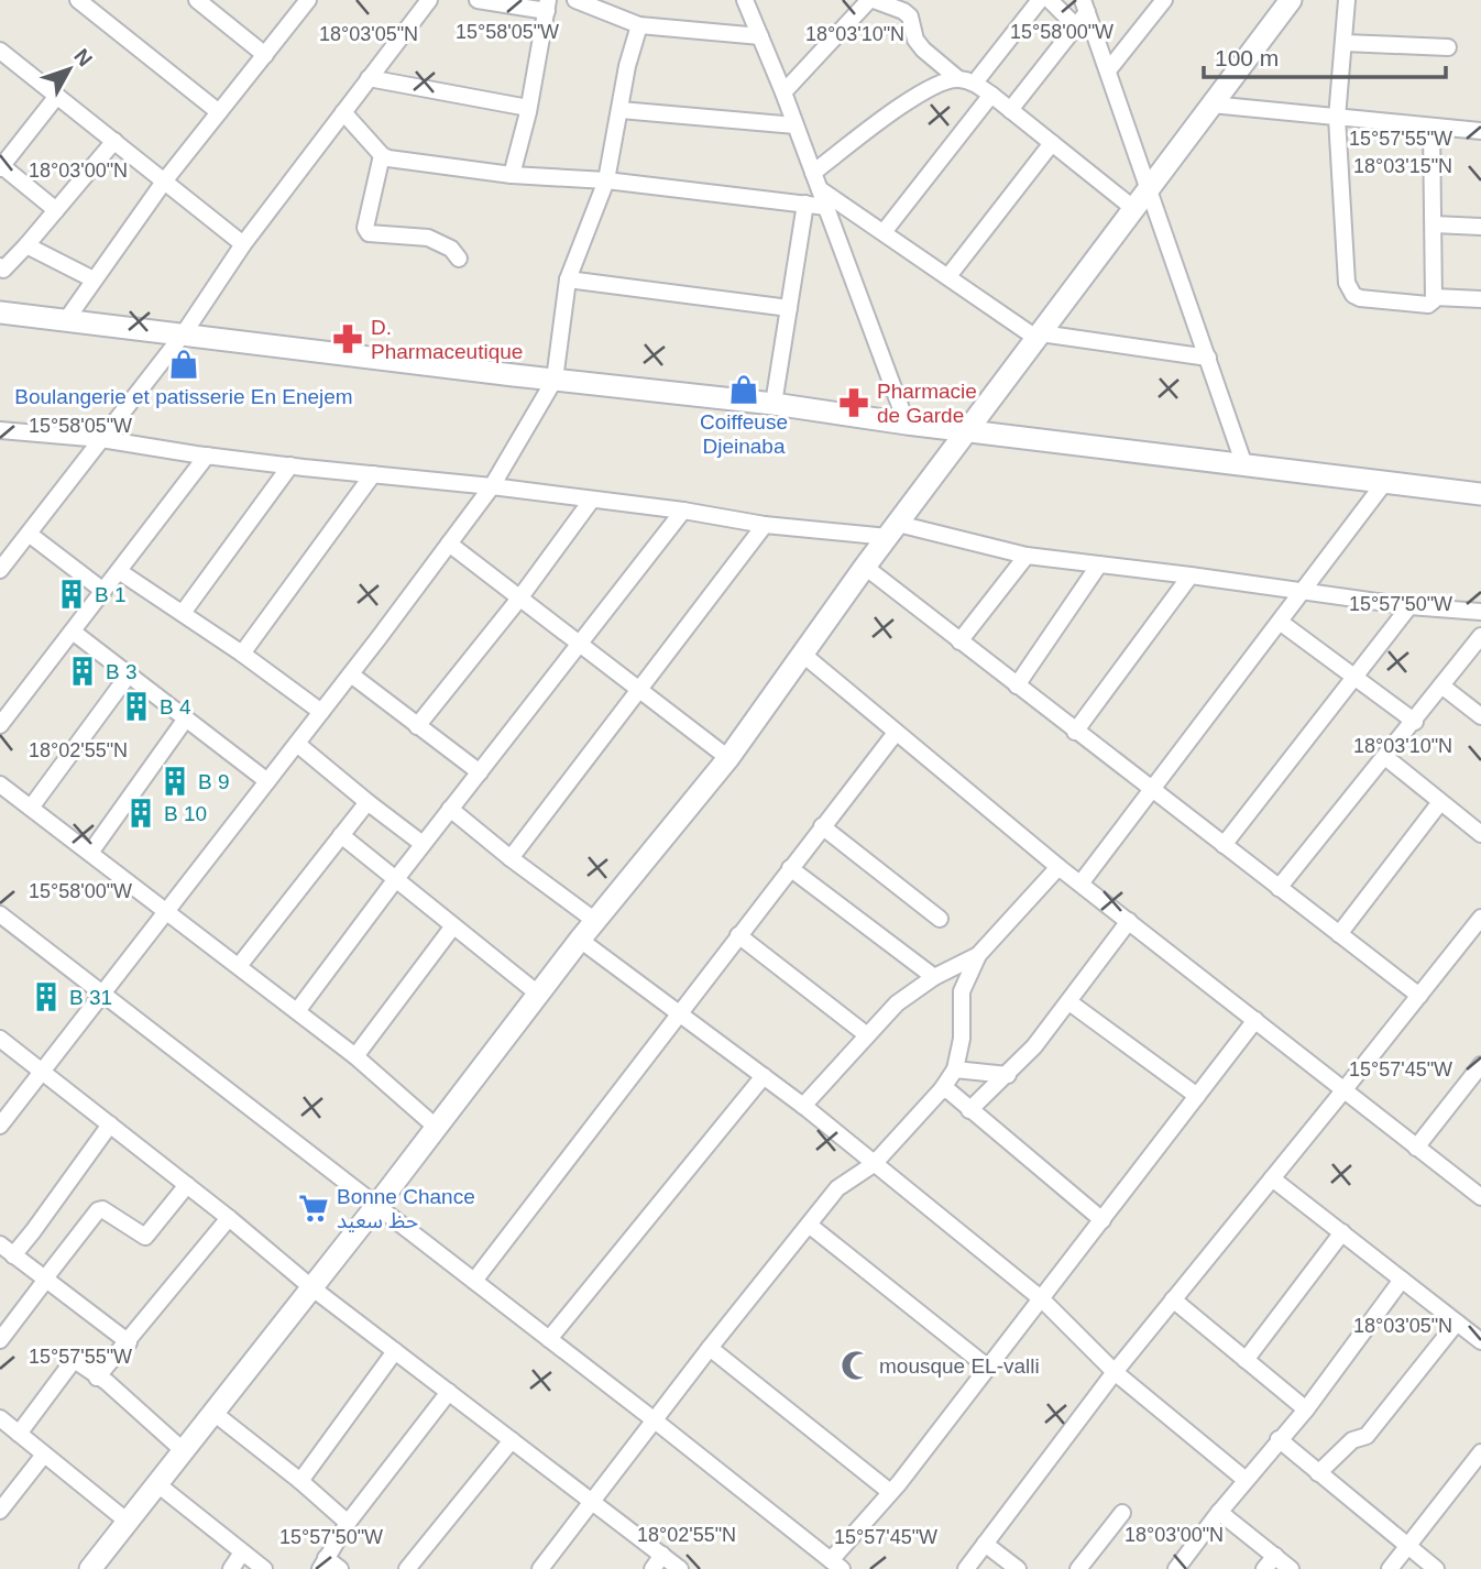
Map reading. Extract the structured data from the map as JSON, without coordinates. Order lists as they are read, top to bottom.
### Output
{
  "places": {
    "pharmacy": ["D. Pharmaceutique", "Pharmacie de Garde"],
    "shop": ["Boulangerie et patisserie En Enejem", "Coiffeuse Djeinaba"],
    "building": [
      "B 1",
      "B 3",
      "B 4",
      "B 9",
      "B 10",
      "B 31"
    ],
    "supermarket": ["Bonne Chance حظ سعيد"],
    "mosque": ["mousque EL-valli"]
  },
  "scale_bar": "100 m",
  "north": "top right",
  "coordinates": [
    "15°58'05\"W",
    "15°58'00\"W",
    "18°03'05\"N",
    "18°03'10\"N",
    "15°57'55\"W",
    "18°03'15\"N",
    "18°03'00\"N",
    "15°57'50\"W",
    "18°02'55\"N",
    "15°57'45\"W"
  ]
}
